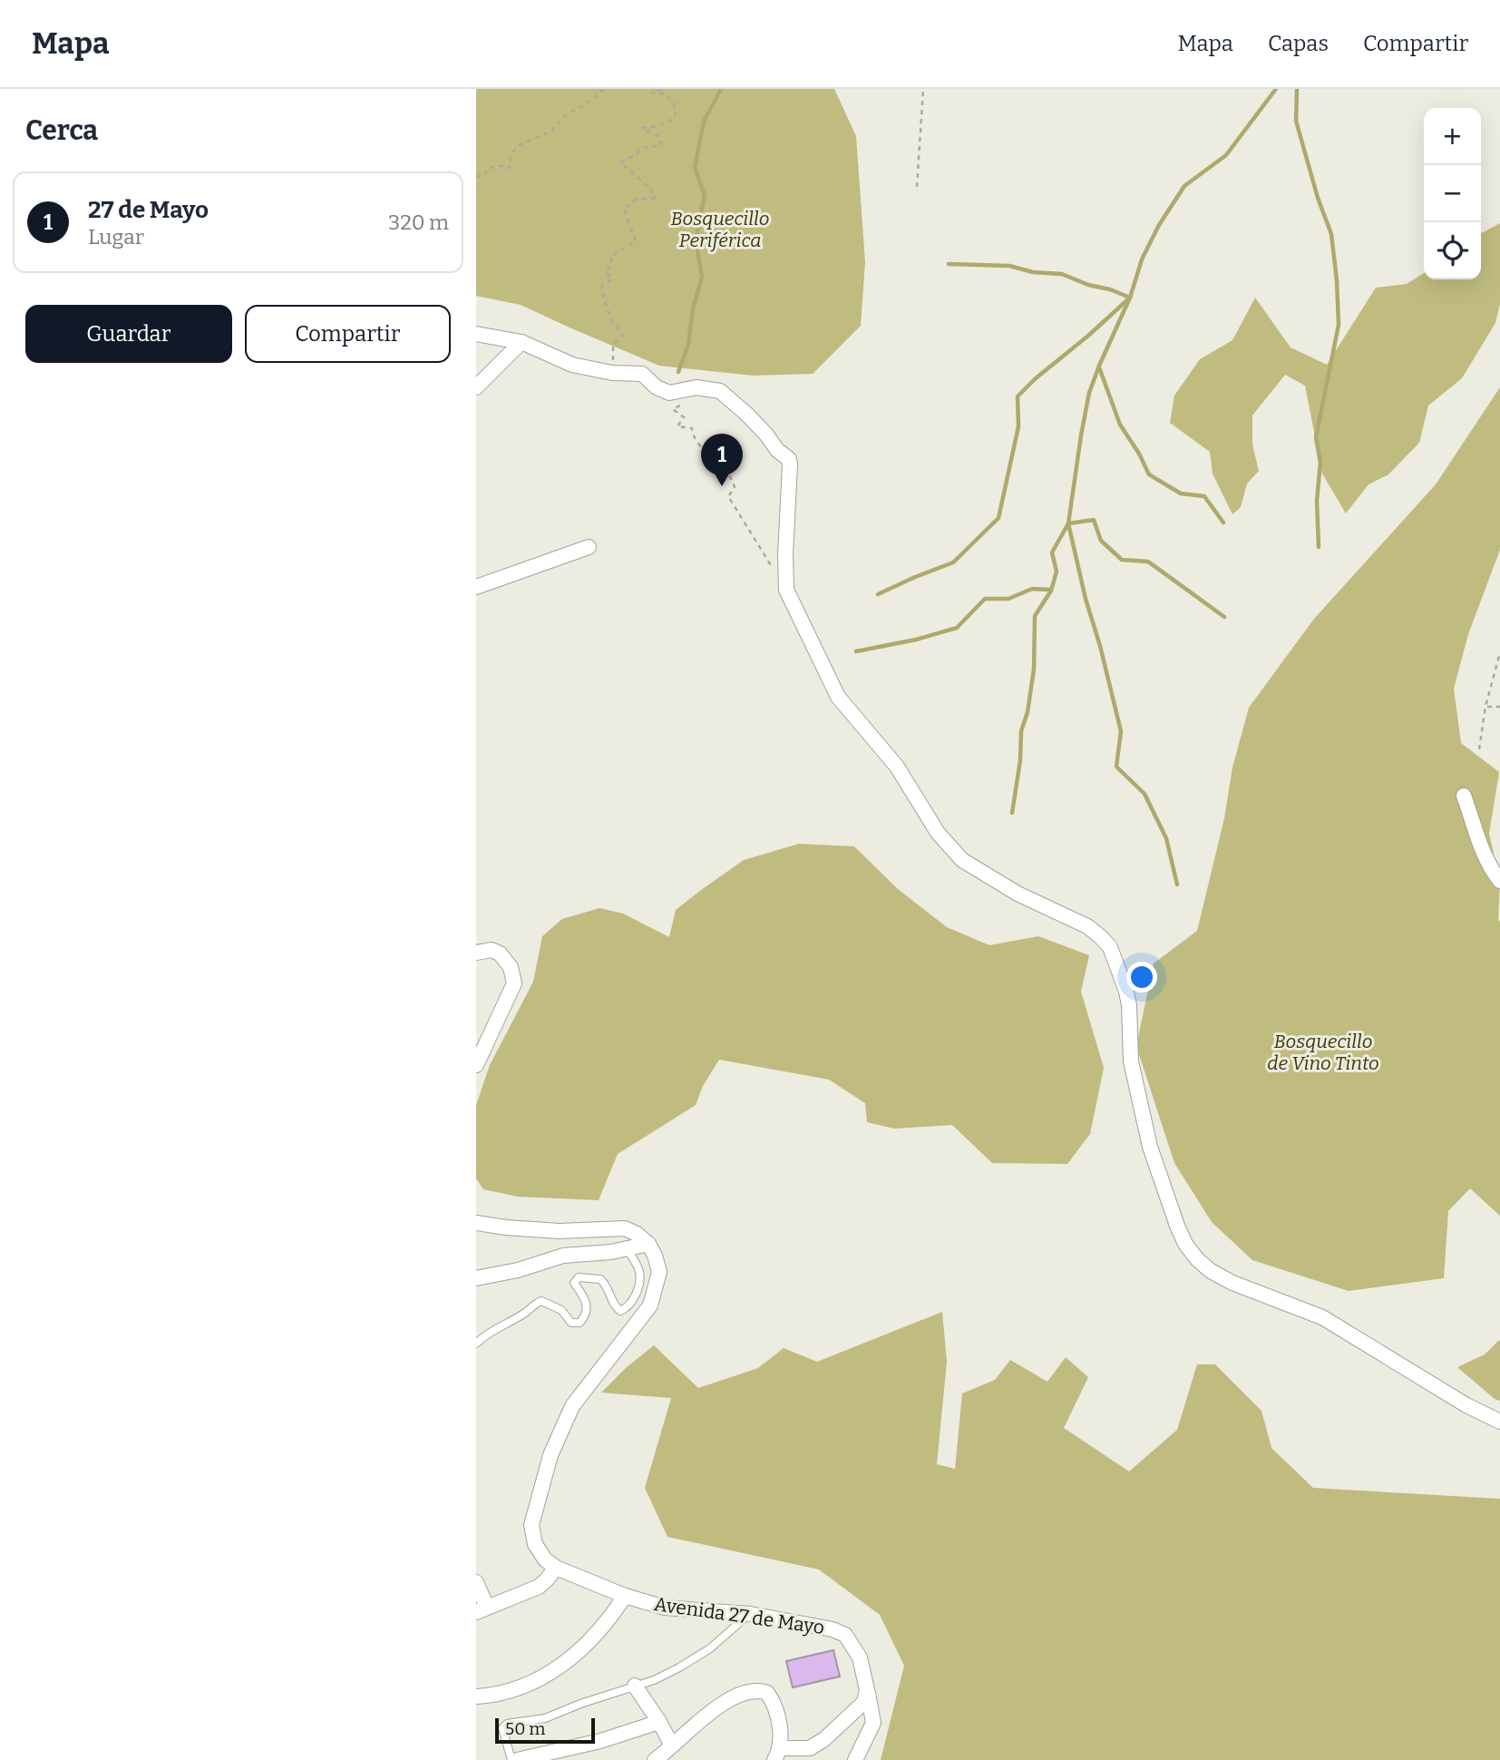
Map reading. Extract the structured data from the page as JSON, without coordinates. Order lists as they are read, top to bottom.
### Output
{
  "streets": {
    "street": ["Avenida 27 de Mayo"]
  },
  "parks": ["Bosquecillo Periférica", "Bosquecillo de Vino Tinto"],
  "scale_bar": "50 m",
  "page": {
    "header": "Mapa",
    "nav": ["Mapa", "Capas", "Compartir"],
    "heading": "Cerca",
    "map_buttons": ["+", "−"],
    "list": [
      {
        "mark": "1",
        "name": "27 de Mayo",
        "note": "Lugar",
        "value": "320 m"
      }
    ],
    "buttons": ["Guardar", "Compartir"],
    "pins": "1",
    "scale": "50 m"
  }
}
